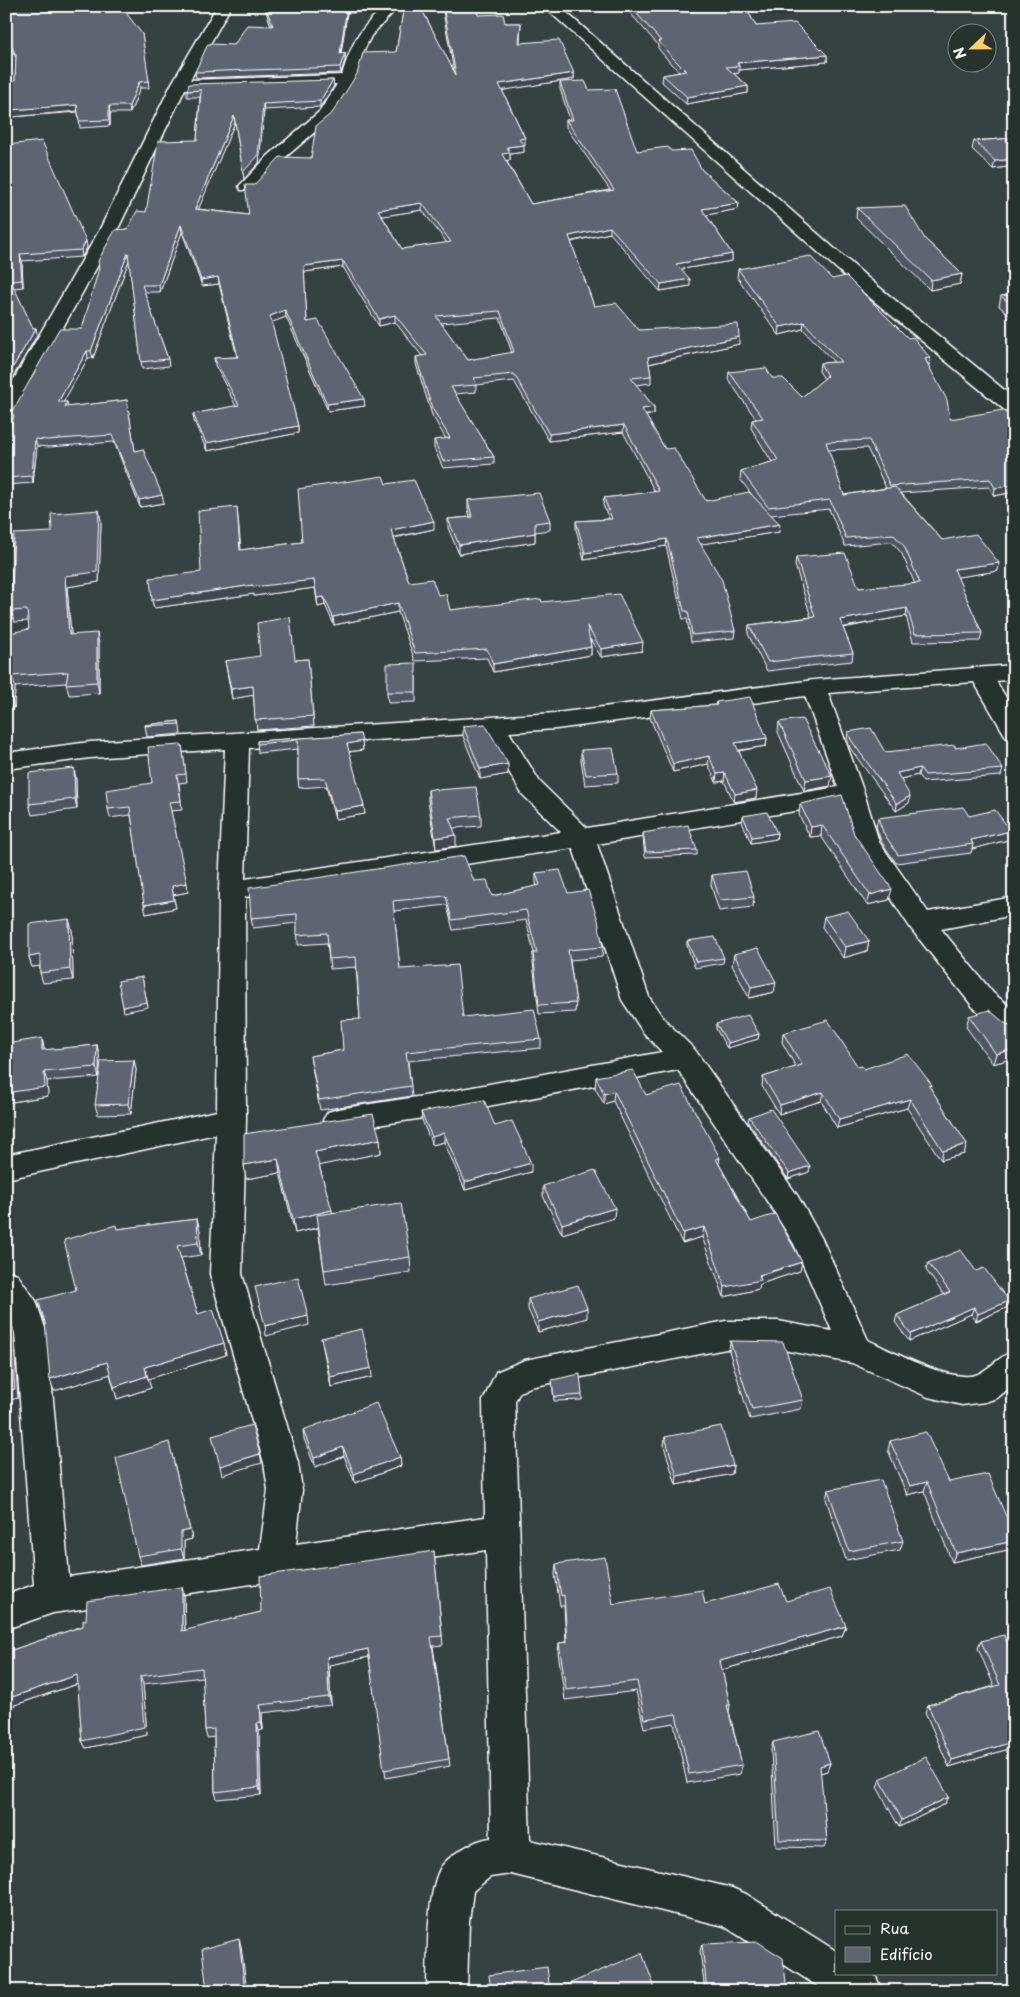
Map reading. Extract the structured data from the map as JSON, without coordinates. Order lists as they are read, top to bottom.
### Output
{
  "legend": ["Rua", "Edifício"],
  "north": "left"
}
